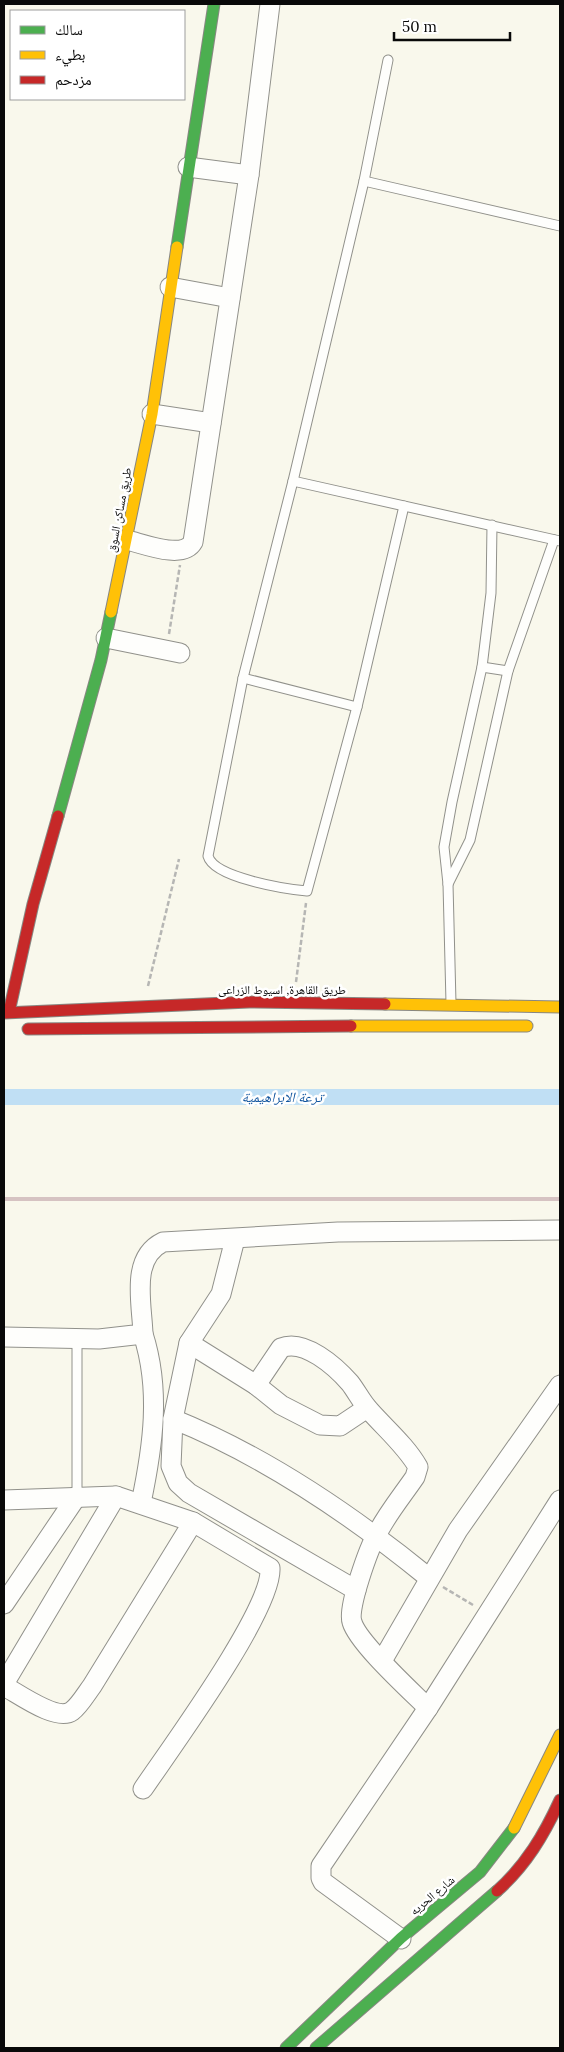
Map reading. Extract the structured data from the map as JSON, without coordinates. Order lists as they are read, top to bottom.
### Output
{
  "streets": {
    "main road": ["طريق مساكن السوق", "طريق القاهرة, اسيوط الزراعى", "شارع الحريه"]
  },
  "crossings": [
    ["طريق مساكن السوق", "طريق القاهرة, اسيوط الزراعى"]
  ],
  "water": ["ترعة الابراهيمية"],
  "legend": ["سالك", "بطيء", "مزدحم"],
  "scale_bar": "50 m"
}
